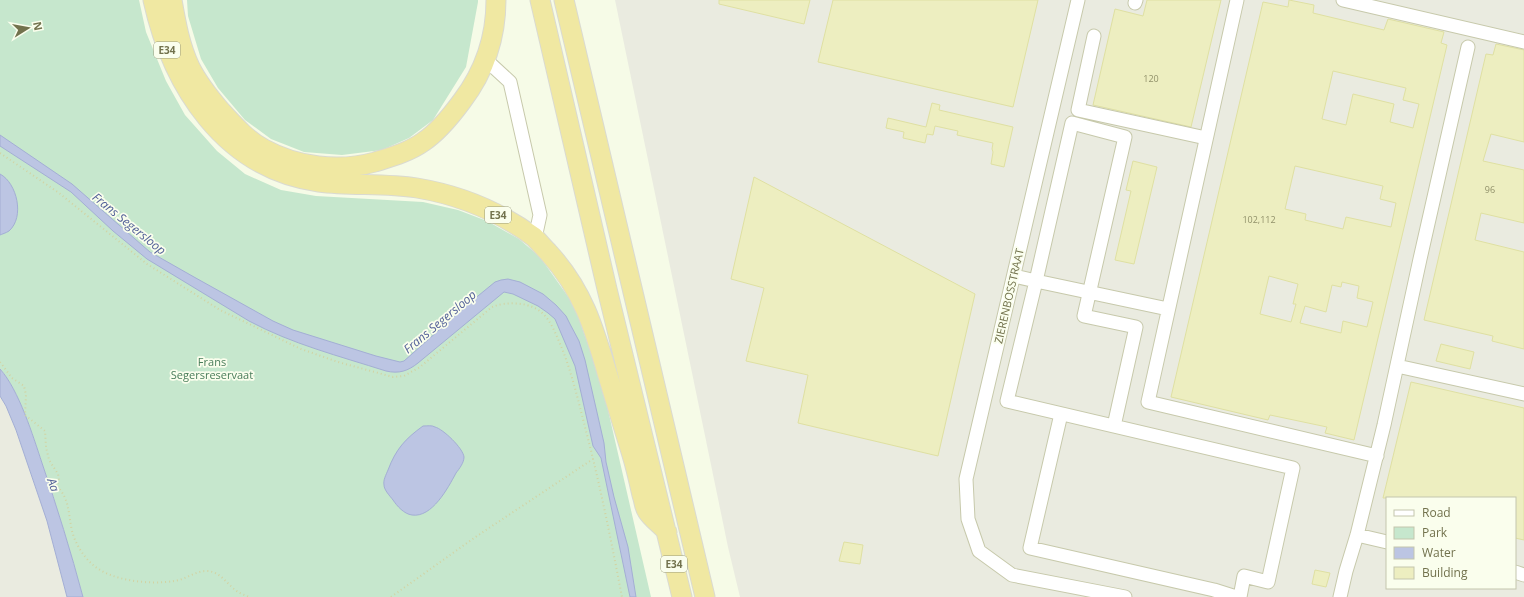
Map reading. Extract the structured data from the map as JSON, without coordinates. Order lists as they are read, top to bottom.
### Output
{
  "streets": {
    "highway": ["E34"],
    "street": ["ZIERENBOSSTRAAT"]
  },
  "water": ["Frans Segersloop", "Aa"],
  "parks": ["Frans Segersreservaat"],
  "house_numbers": ["120", "96", "102,112"],
  "legend": [
    "Road",
    "Park",
    "Water",
    "Building"
  ],
  "north": "right"
}
